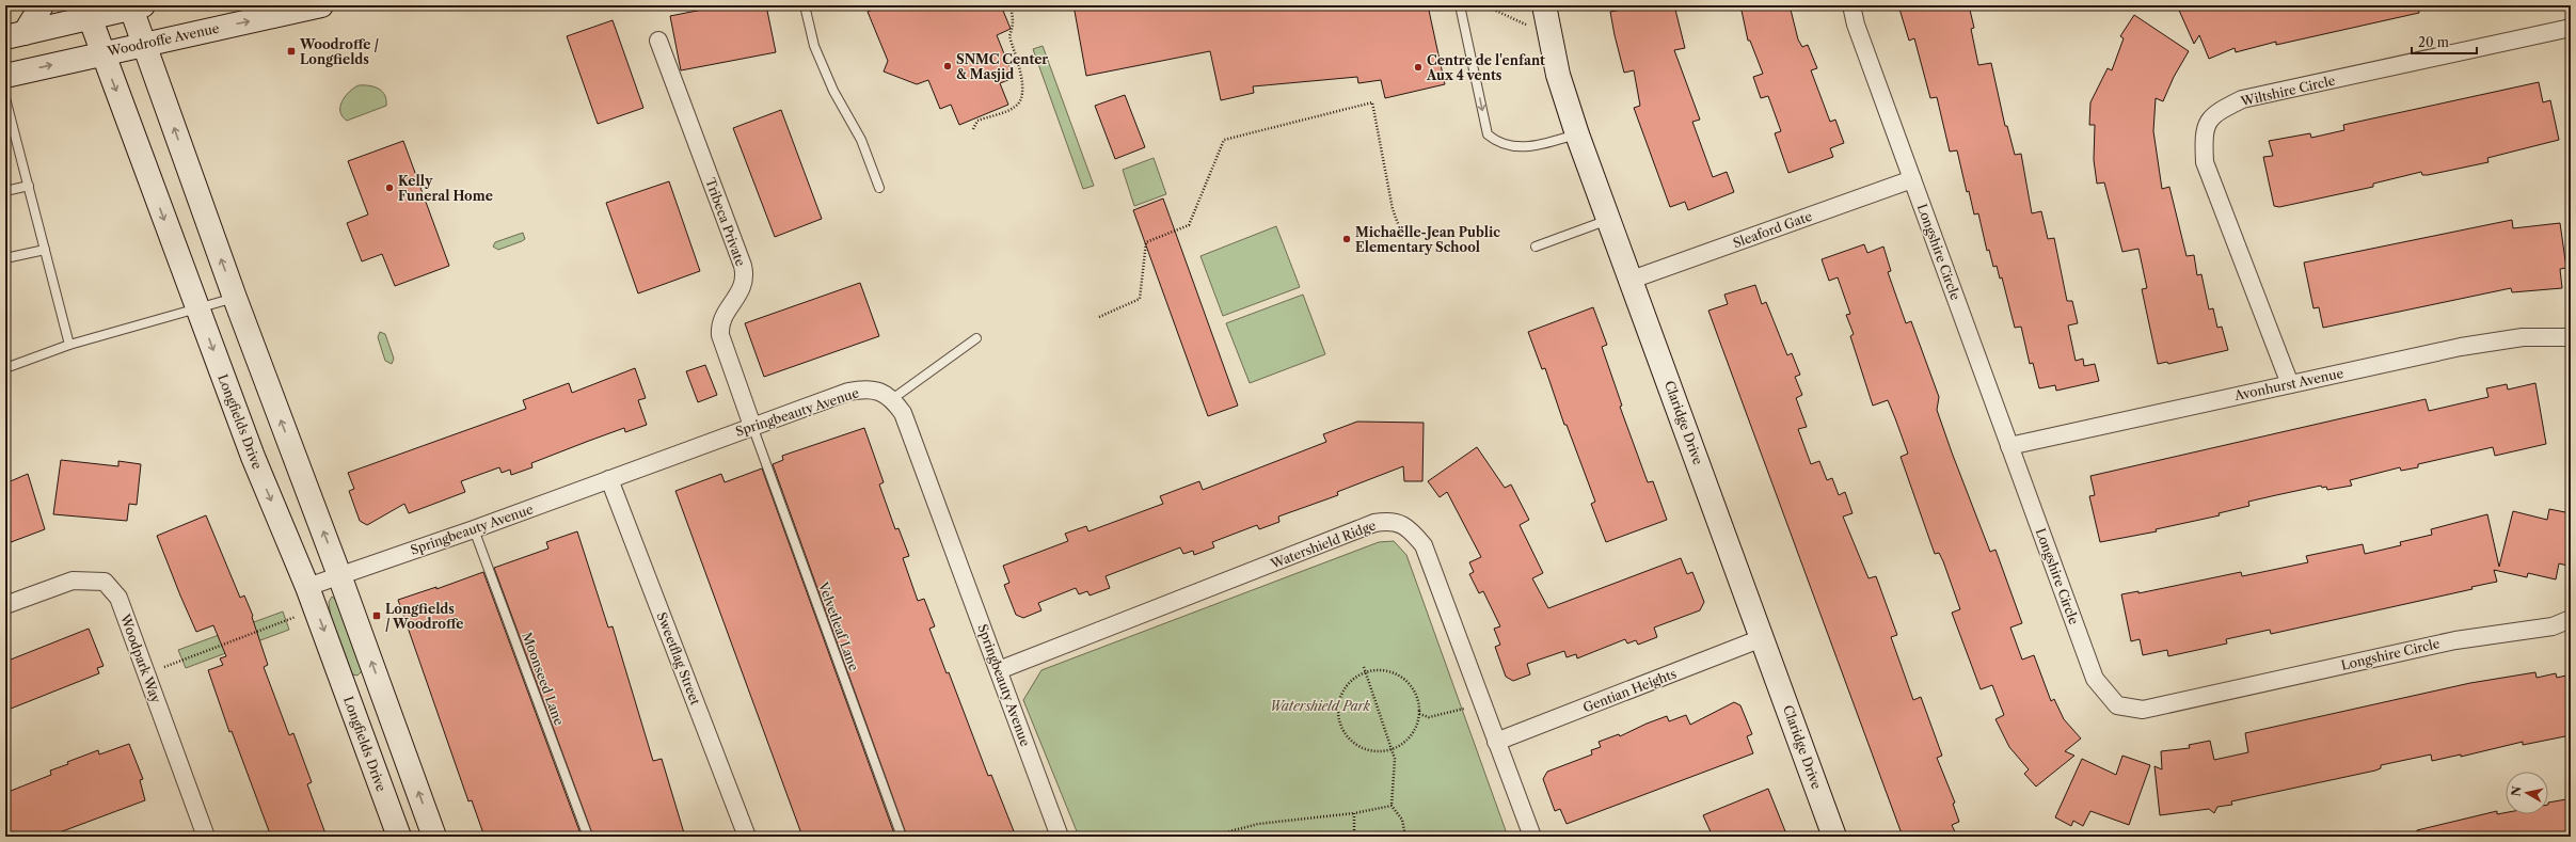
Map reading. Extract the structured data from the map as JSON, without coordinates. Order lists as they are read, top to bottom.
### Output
{
  "streets": {
    "street": [
      "Woodroffe Avenue",
      "Wiltshire Circle",
      "Tribeca Private",
      "Sleaford Gate",
      "Longshire Circle",
      "Avonhurst Avenue",
      "Springbeauty Avenue",
      "Longfields Drive",
      "Claridge Drive",
      "Watershield Ridge",
      "Woodpark Way",
      "Sweetflag Street",
      "Gentian Heights"
    ],
    "lane": ["Velvetleaf Lane", "Moonseed Lane"]
  },
  "crossings": [
    ["Woodroffe Avenue", "Longfields Drive"],
    ["Wiltshire Circle", "Avonhurst Avenue"],
    ["Tribeca Private", "Springbeauty Avenue"],
    ["Tribeca Private", "Velvetleaf Lane"],
    ["Sleaford Gate", "Longshire Circle"],
    ["Sleaford Gate", "Claridge Drive"],
    ["Longshire Circle", "Avonhurst Avenue"],
    ["Springbeauty Avenue", "Longfields Drive"],
    ["Springbeauty Avenue", "Watershield Ridge"],
    ["Springbeauty Avenue", "Velvetleaf Lane"],
    ["Springbeauty Avenue", "Sweetflag Street"],
    ["Springbeauty Avenue", "Moonseed Lane"],
    ["Claridge Drive", "Gentian Heights"],
    ["Watershield Ridge", "Gentian Heights"]
  ],
  "one_way": ["Woodroffe Avenue"],
  "parks": ["Watershield Park"],
  "places": {
    "transit": ["Woodroffe / Longfields", "Longfields / Woodroffe"],
    "other": [
      "SNMC Center & Masjid",
      "Centre de l'enfant Aux 4 vents",
      "Kelly Funeral Home",
      "Michaëlle-Jean Public Elementary School"
    ]
  },
  "scale_bar": "20 m",
  "north": "left"
}
